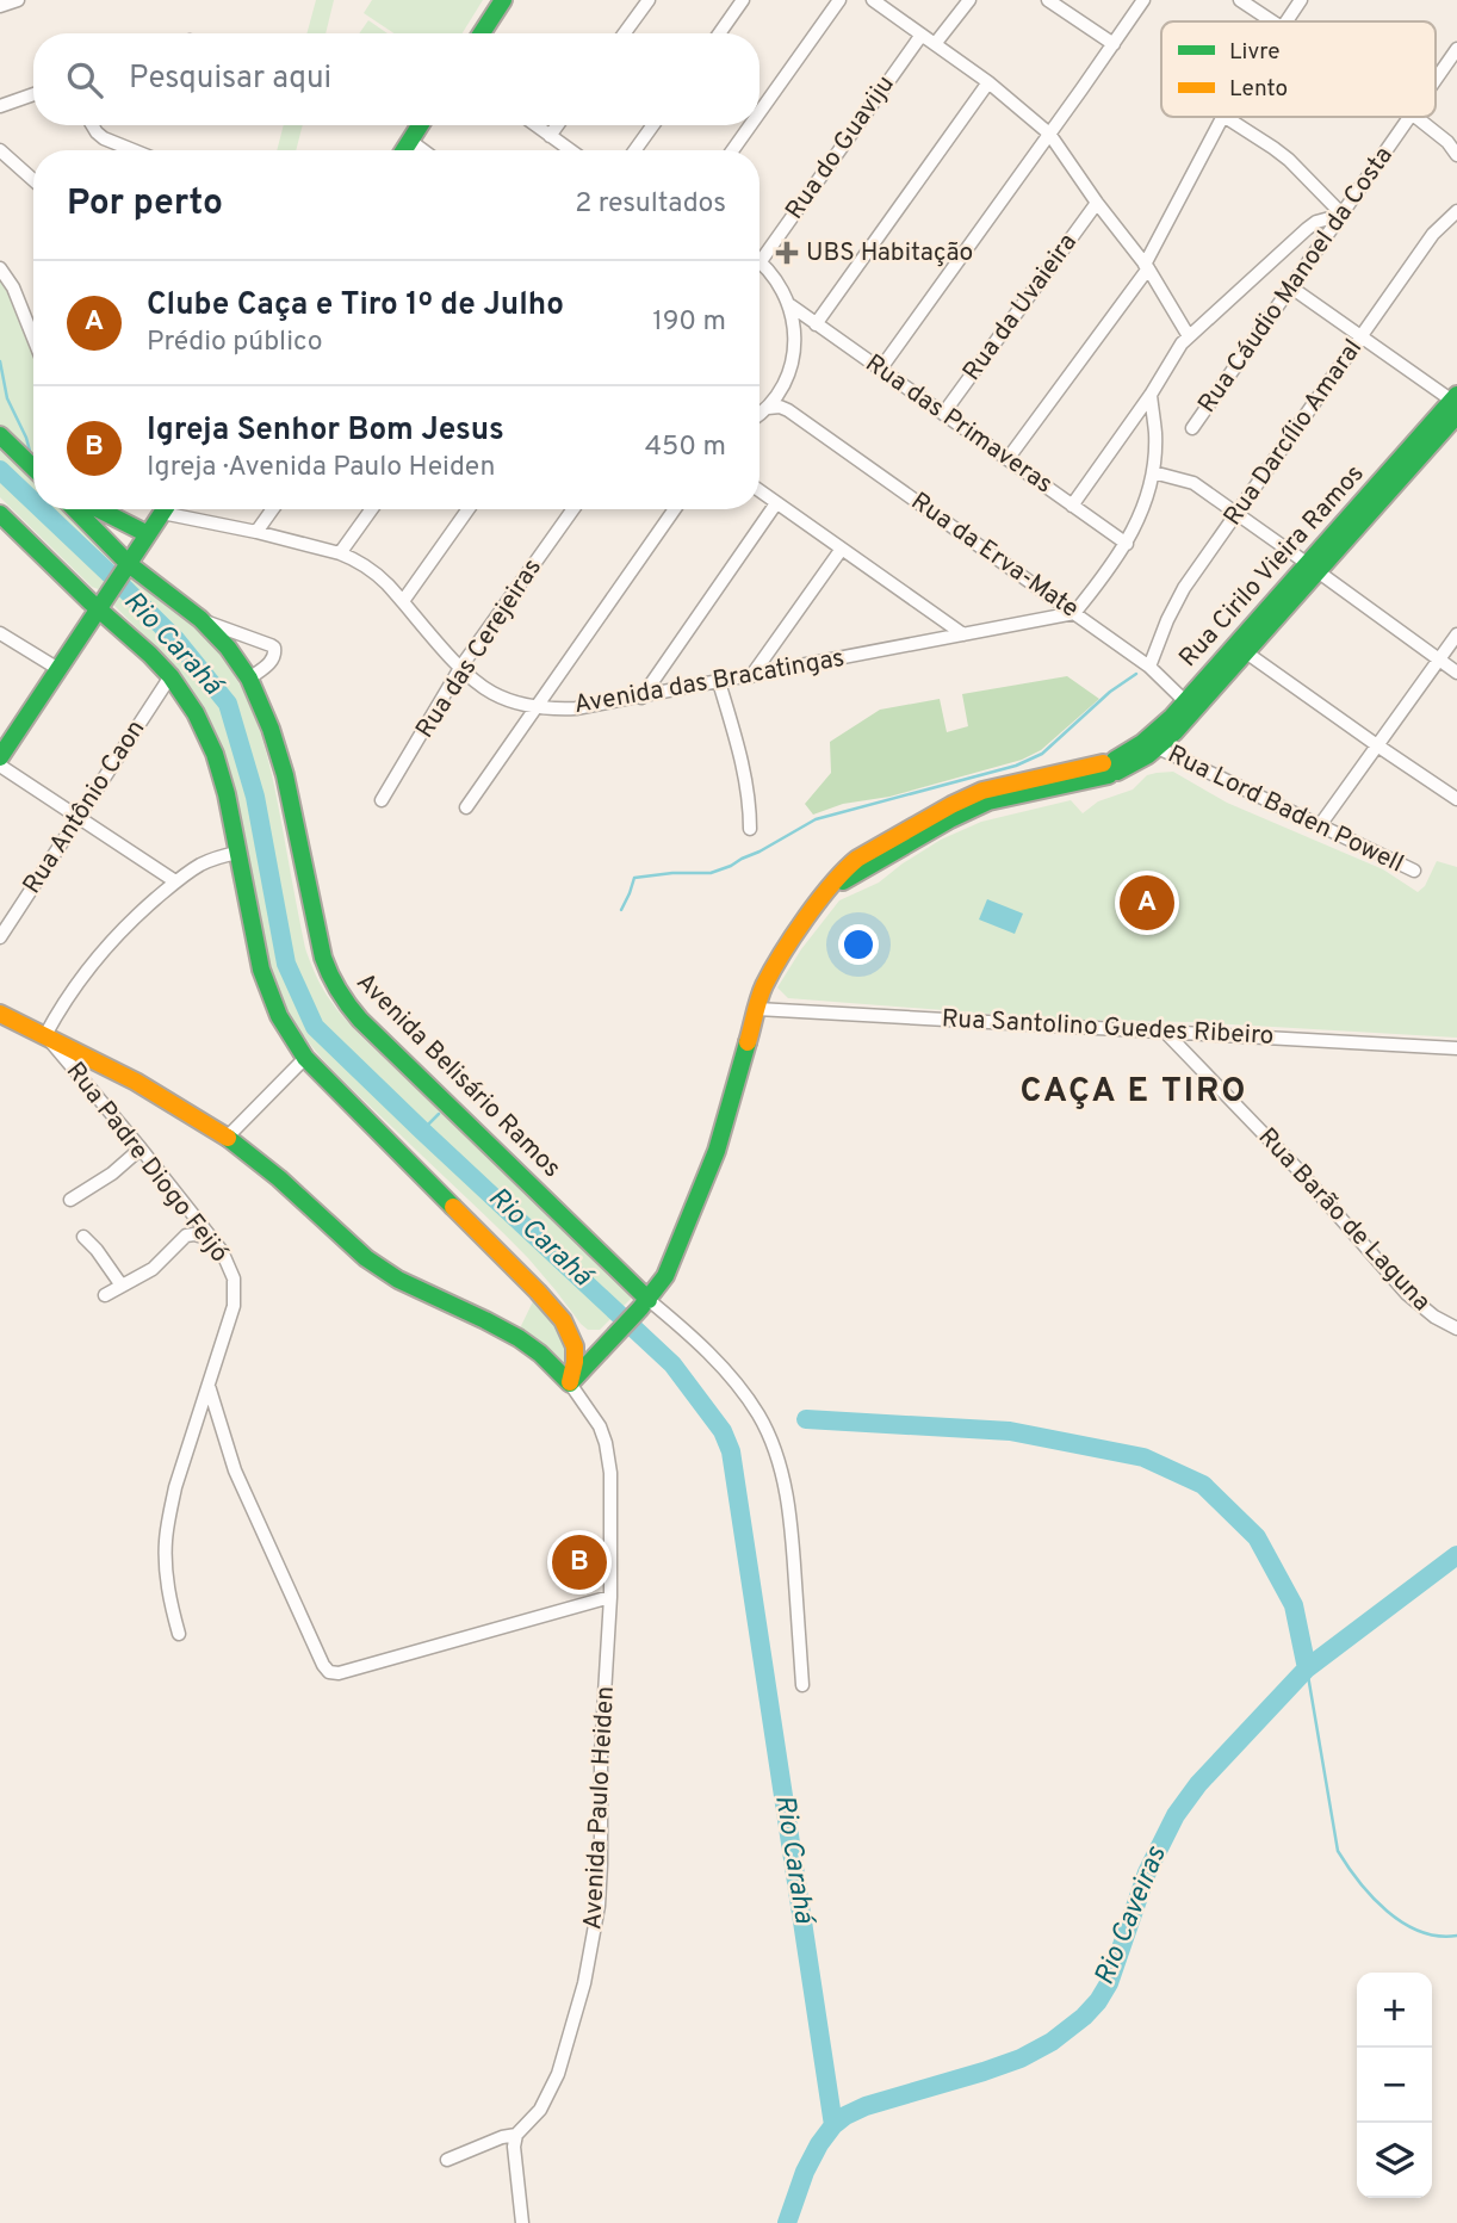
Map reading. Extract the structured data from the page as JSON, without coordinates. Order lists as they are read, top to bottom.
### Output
{
  "streets": {
    "main road": ["Rua Cirilo Vieira Ramos", "Avenida Belisário Ramos"],
    "street": [
      "Rua do Guaviju",
      "Rua Cáudio Manoel da Costa",
      "Rua da Uvaieira",
      "Rua das Primaveras",
      "Rua Darcílio Amaral",
      "Rua da Erva-Mate",
      "Rua das Cerejeiras",
      "Avenida das Bracatingas",
      "Rua Antônio Caon",
      "Rua Lord Baden Powell",
      "Rua Santolino Guedes Ribeiro",
      "Rua Padre Diogo Feijó",
      "Rua Barão de Laguna",
      "Avenida Paulo Heiden"
    ]
  },
  "crossings": [
    ["Rua da Uvaieira", "Rua das Primaveras"],
    ["Rua Darcílio Amaral", "Rua da Erva-Mate"],
    ["Rua da Erva-Mate", "Rua Cirilo Vieira Ramos"],
    ["Rua da Erva-Mate", "Avenida das Bracatingas"],
    ["Rua Cirilo Vieira Ramos", "Rua Lord Baden Powell"],
    ["Rua Cirilo Vieira Ramos", "Rua Santolino Guedes Ribeiro"],
    ["Rua Cirilo Vieira Ramos", "Avenida Belisário Ramos"],
    ["Rua Cirilo Vieira Ramos", "Avenida Paulo Heiden"],
    ["Rua das Cerejeiras", "Avenida das Bracatingas"],
    ["Rua Santolino Guedes Ribeiro", "Rua Barão de Laguna"]
  ],
  "districts": ["CAÇA E TIRO"],
  "water": ["Rio Carahá", "Rio Caveiras"],
  "places": {
    "health": ["UBS Habitação"]
  },
  "legend": ["Livre", "Lento"],
  "page": {
    "search": "Pesquisar aqui",
    "heading": ["Por perto", "2 resultados"],
    "list": [
      {
        "mark": "A",
        "name": "Clube Caça e Tiro 1º de Julho",
        "note": "Prédio público",
        "value": "190 m"
      },
      {
        "mark": "B",
        "name": "Igreja Senhor Bom Jesus",
        "note": "Igreja · Avenida Paulo Heiden",
        "value": "450 m"
      }
    ],
    "pins": ["A", "B"],
    "map_buttons": ["+", "−"]
  }
}
